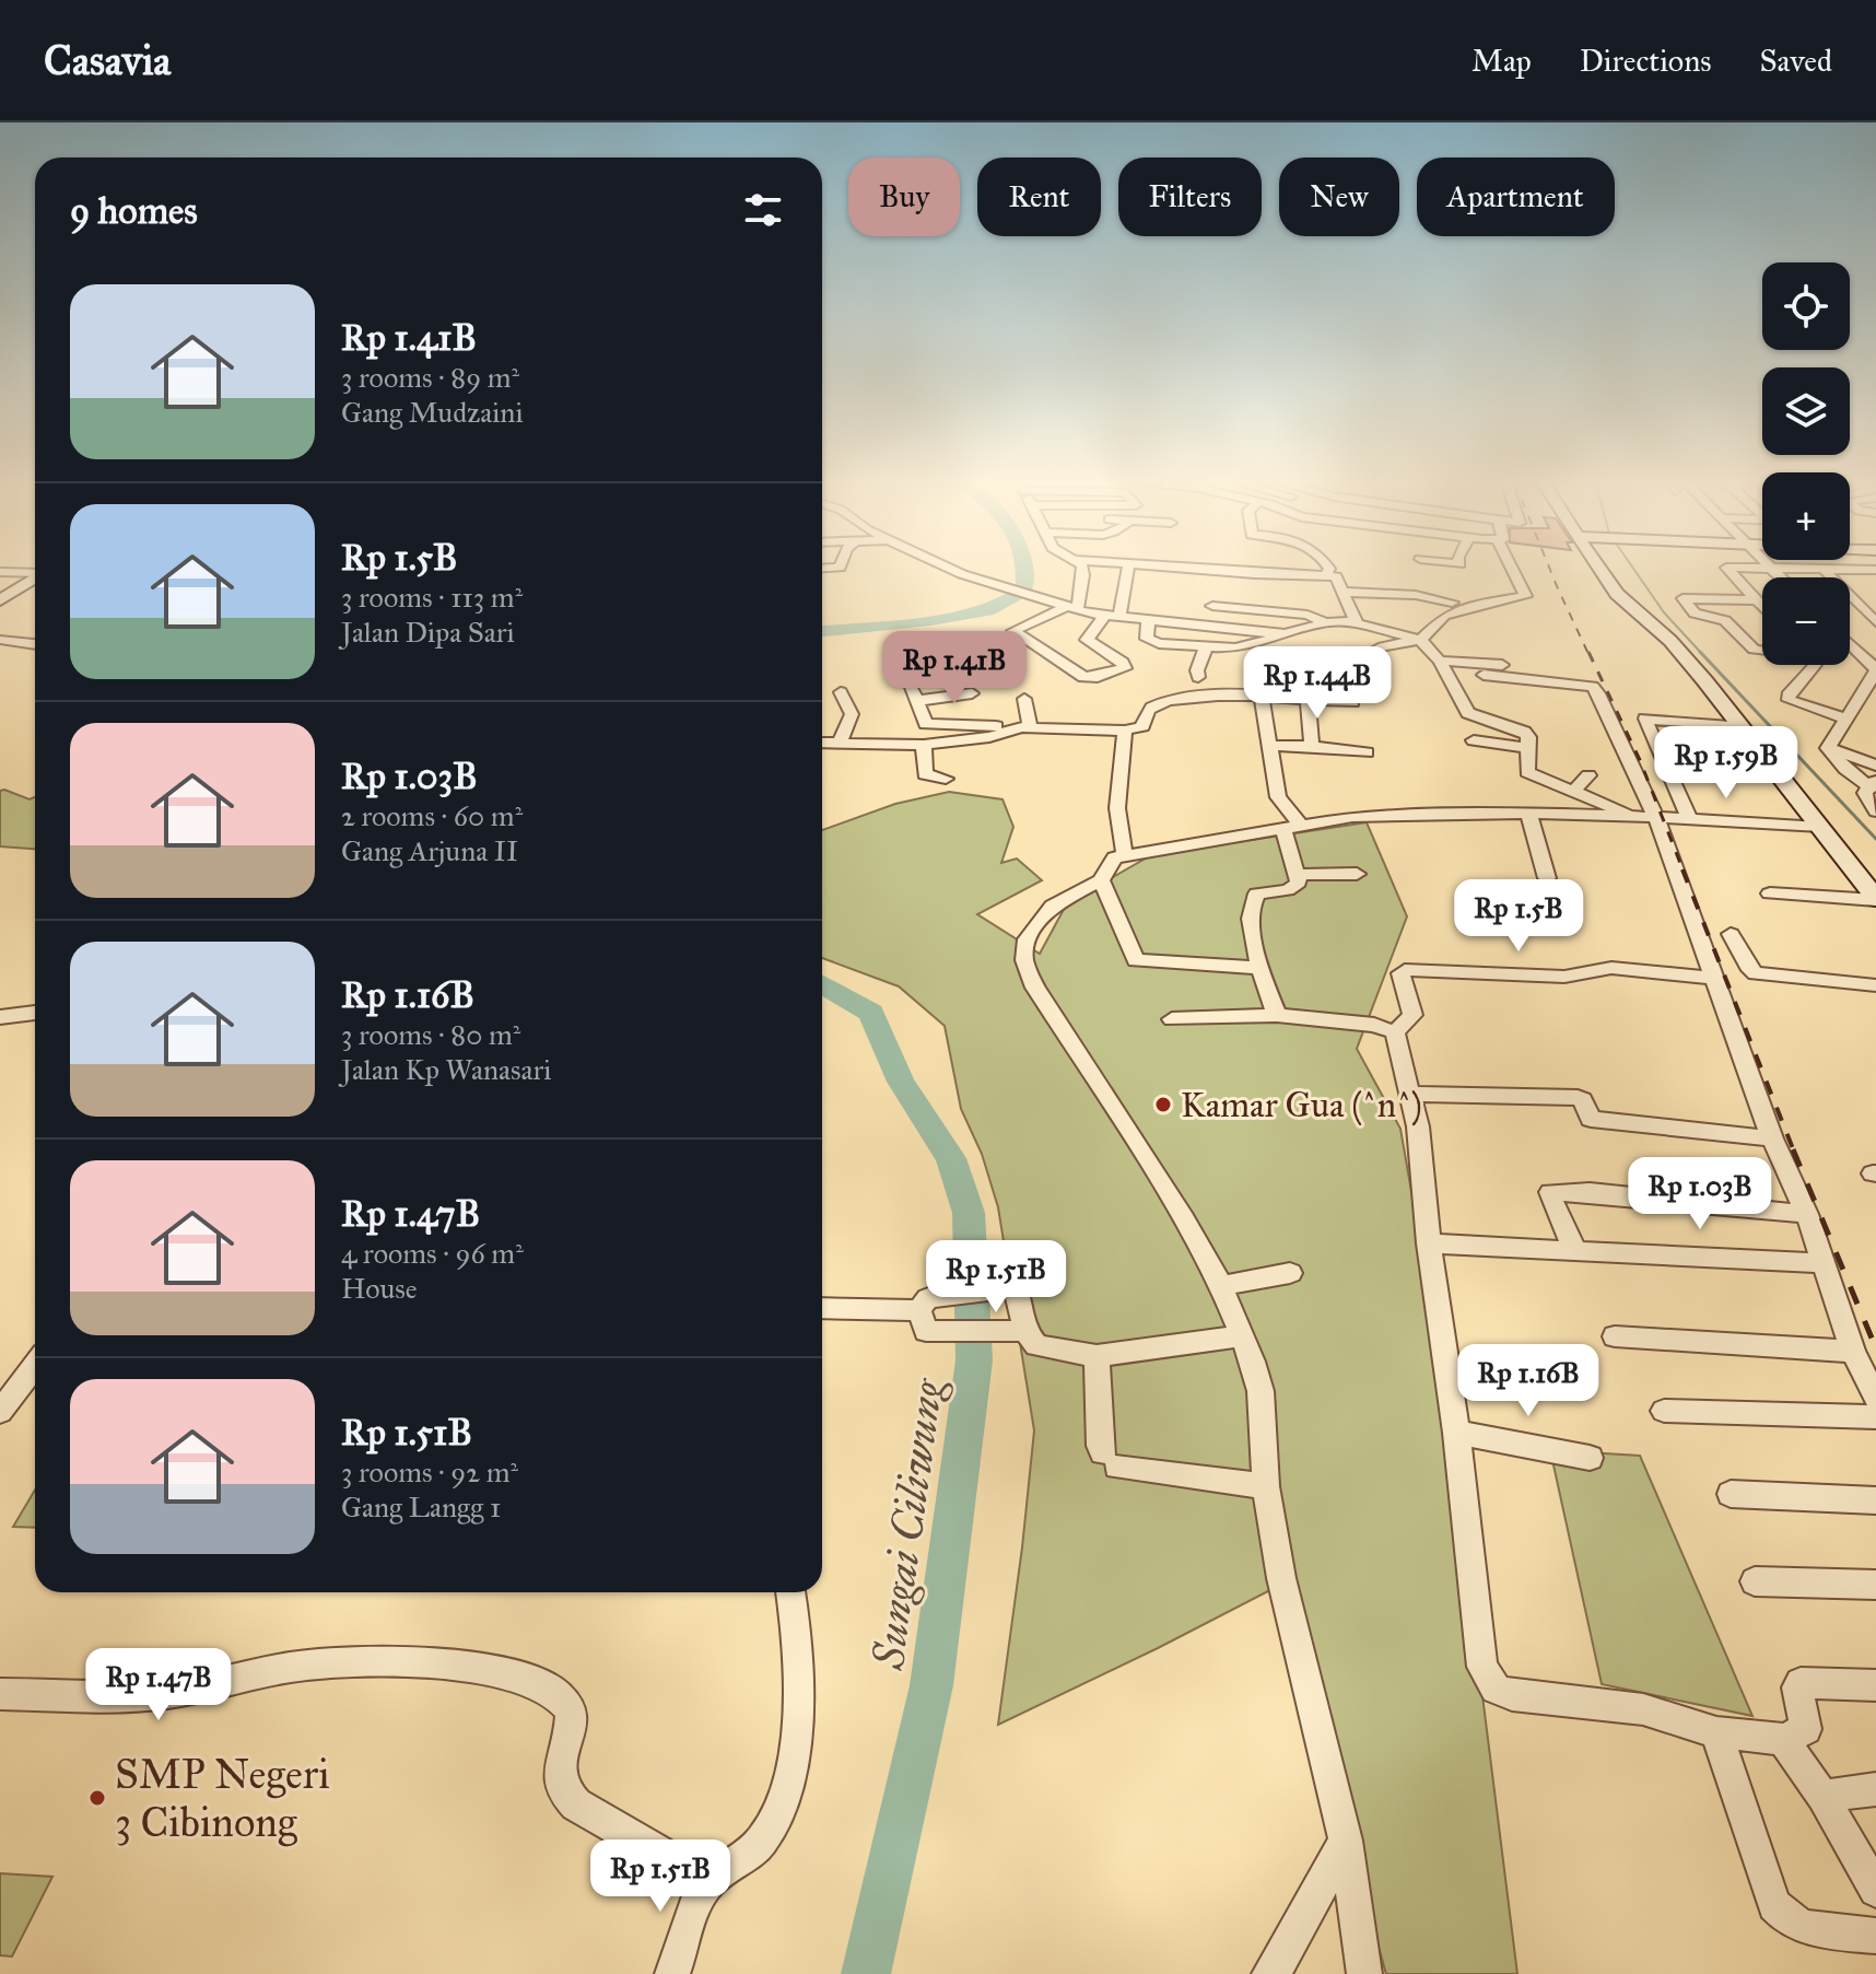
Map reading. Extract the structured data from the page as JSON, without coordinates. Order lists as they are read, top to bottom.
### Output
{
  "water": ["Sungai Ciliwung"],
  "places": ["Kamar Gua (^n^)", "SMP Negeri 3 Cibinong"],
  "page": {
    "header": "Casavia",
    "nav": ["Map", "Directions", "Saved"],
    "chip": [
      "Buy",
      "Rent",
      "Filters",
      "New",
      "Apartment"
    ],
    "heading": "9 homes",
    "map_buttons": ["+", "−"],
    "list": [
      {
        "name": "Rp 1.41B",
        "note": "3 rooms · 89 m² · Gang Mudzaini"
      },
      {
        "name": "Rp 1.5B",
        "note": "3 rooms · 113 m² · Jalan Dipa Sari"
      },
      {
        "name": "Rp 1.03B",
        "note": "2 rooms · 60 m² · Gang Arjuna II"
      },
      {
        "name": "Rp 1.16B",
        "note": "3 rooms · 80 m² · Jalan Kp Wanasari"
      },
      {
        "name": "Rp 1.47B",
        "note": "4 rooms · 96 m² · House"
      },
      {
        "name": "Rp 1.51B",
        "note": "3 rooms · 92 m² · Gang Langg 1"
      }
    ],
    "price": [
      "Rp 1.41B",
      "Rp 1.44B",
      "Rp 1.59B",
      "Rp 1.5B",
      "Rp 1.03B",
      "Rp 1.51B",
      "Rp 1.16B",
      "Rp 1.47B",
      "Rp 1.51B"
    ]
  }
}
